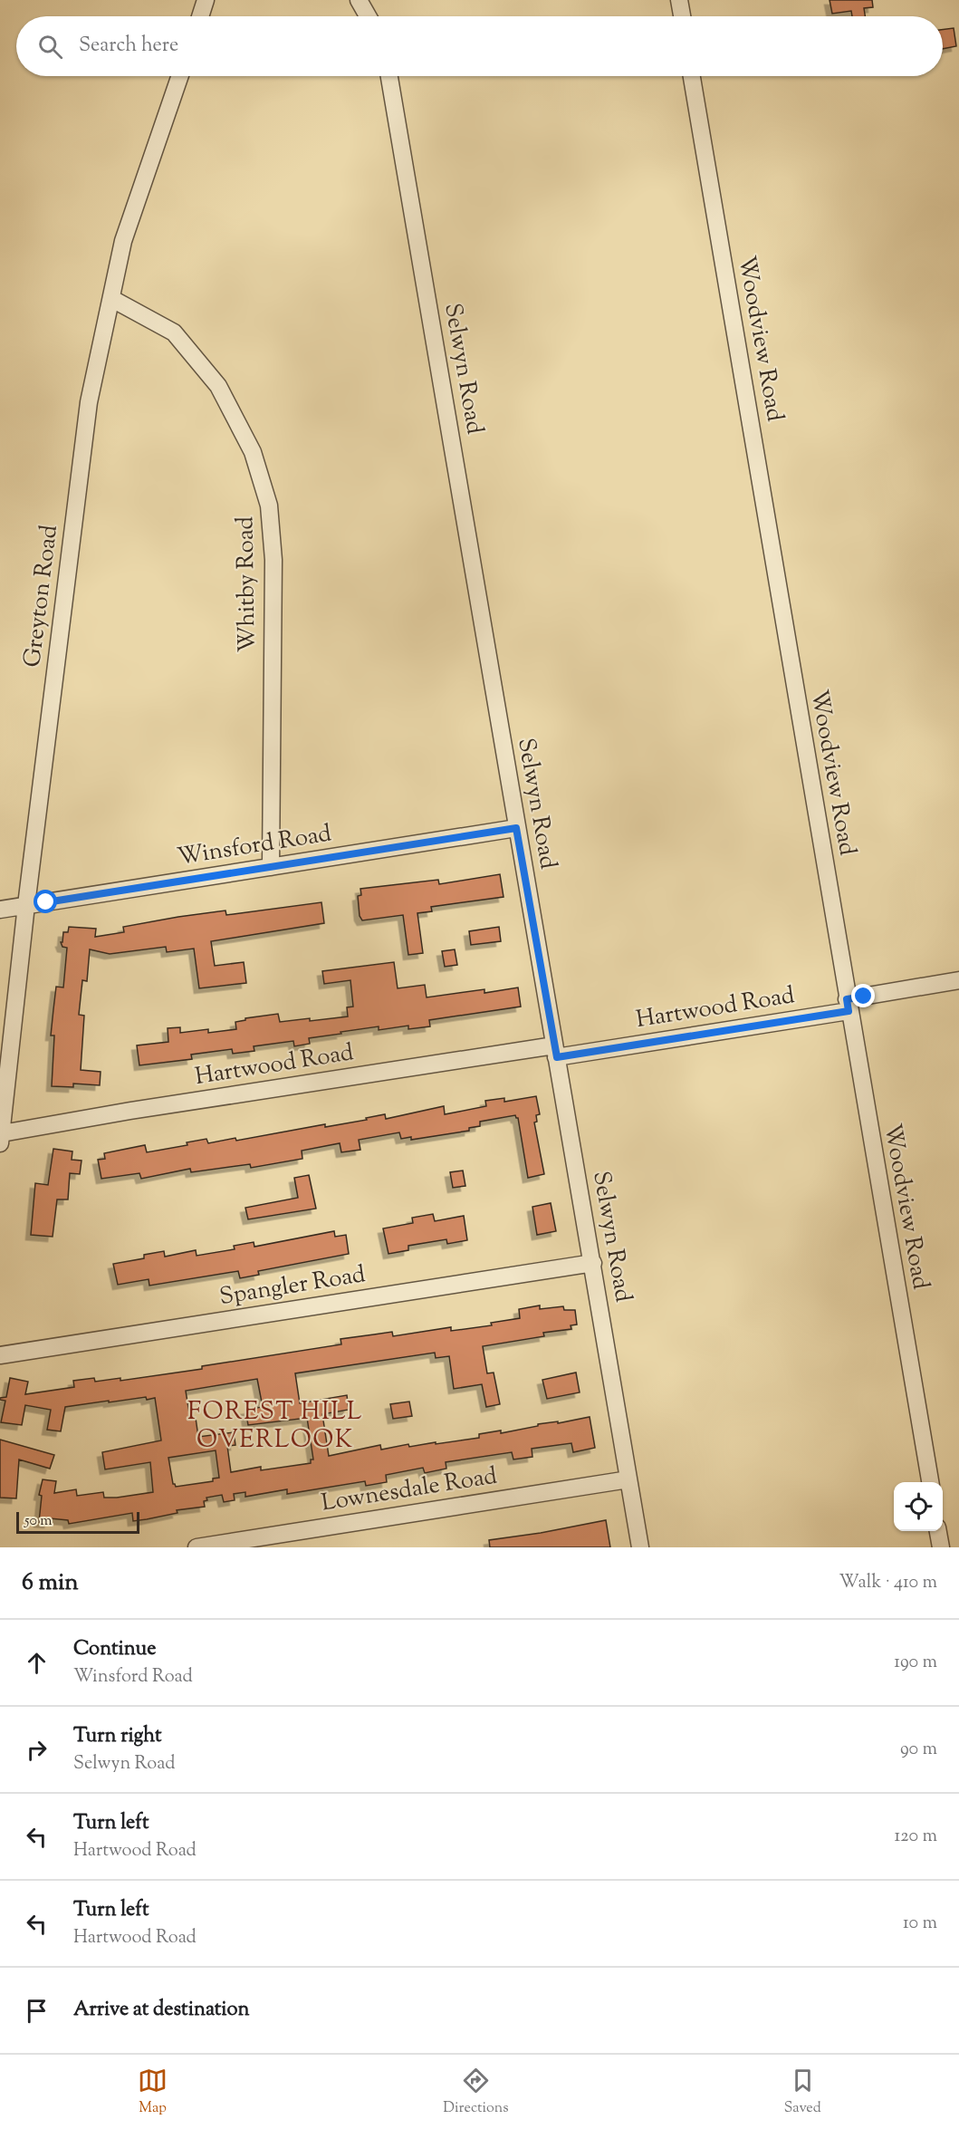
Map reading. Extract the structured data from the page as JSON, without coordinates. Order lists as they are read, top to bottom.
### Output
{
  "streets": {
    "street": [
      "Woodview Road",
      "Selwyn Road",
      "Whitby Road",
      "Greyton Road",
      "Winsford Road",
      "Hartwood Road",
      "Spangler Road",
      "Lownesdale Road"
    ]
  },
  "crossings": [
    ["Woodview Road", "Hartwood Road"],
    ["Selwyn Road", "Winsford Road"],
    ["Selwyn Road", "Hartwood Road"],
    ["Selwyn Road", "Spangler Road"],
    ["Selwyn Road", "Lownesdale Road"],
    ["Whitby Road", "Greyton Road"],
    ["Whitby Road", "Winsford Road"],
    ["Greyton Road", "Winsford Road"],
    ["Greyton Road", "Hartwood Road"]
  ],
  "districts": ["FOREST HILL OVERLOOK"],
  "scale_bar": "50 m",
  "page": {
    "search": "Search here",
    "scale": "50 m",
    "heading": ["6 min", "Walk · 410 m"],
    "list": [
      ["Continue", "Winsford Road", "190 m"],
      ["Turn right", "Selwyn Road", "90 m"],
      ["Turn left", "Hartwood Road", "120 m"],
      ["Turn left", "Hartwood Road", "10 m"],
      "Arrive at destination"
    ],
    "nav": ["Map", "Directions", "Saved"]
  }
}
